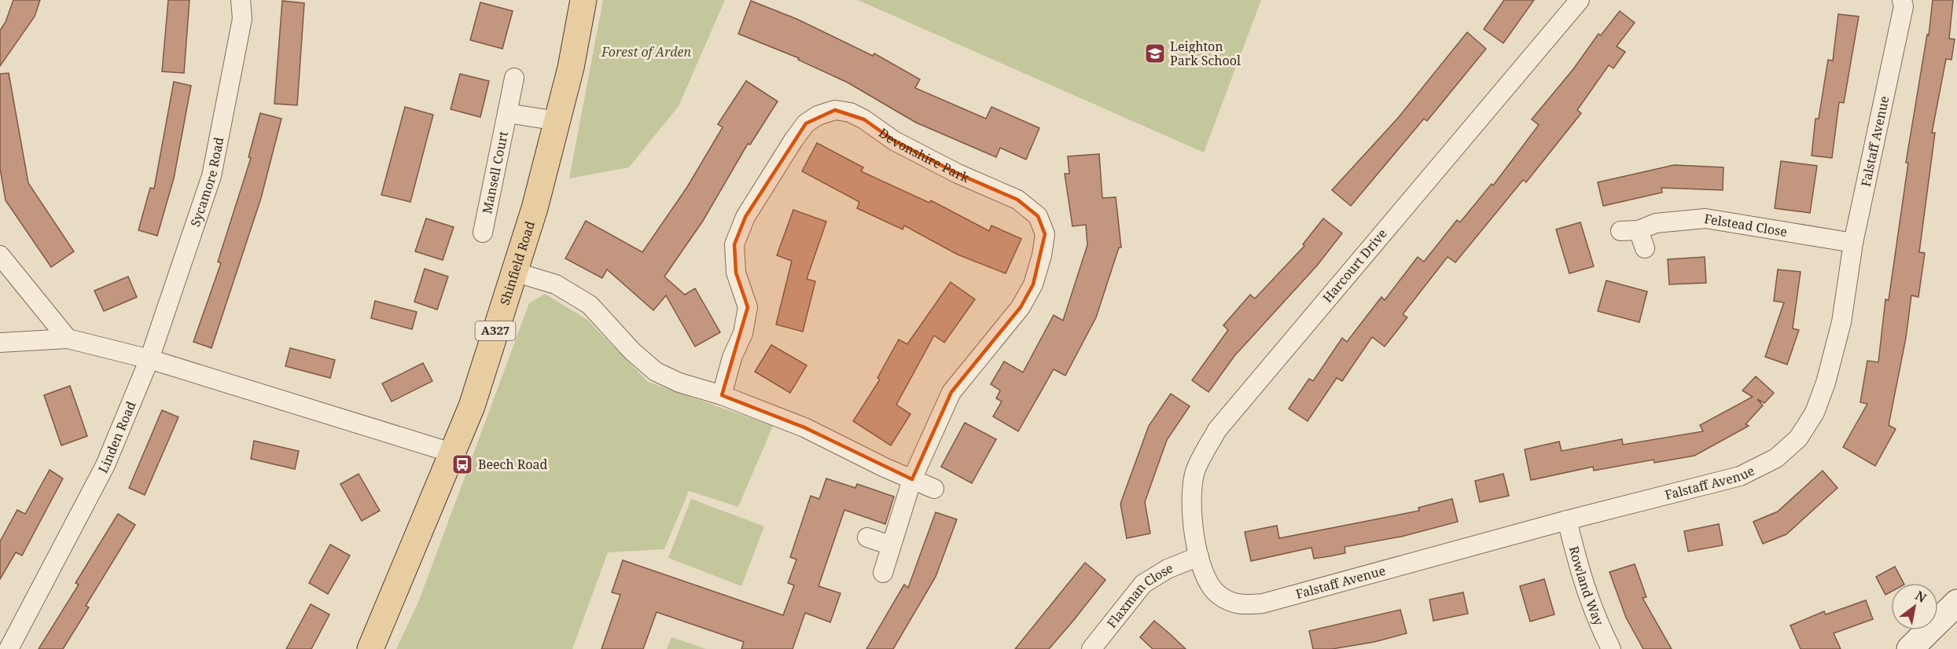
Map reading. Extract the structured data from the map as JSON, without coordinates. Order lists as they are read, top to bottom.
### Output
{
  "streets": {
    "main road": ["Shinfield Road", "A327"],
    "street": [
      "Falstaff Avenue",
      "Devonshire Park",
      "Mansell Court",
      "Sycamore Road",
      "Felstead Close",
      "Harcourt Drive",
      "Linden Road",
      "Rowland Way",
      "Flaxman Close"
    ]
  },
  "crossings": [
    ["Falstaff Avenue", "Felstead Close"],
    ["Falstaff Avenue", "Harcourt Drive"],
    ["Falstaff Avenue", "Rowland Way"],
    ["Falstaff Avenue", "Flaxman Close"],
    ["Mansell Court", "Shinfield Road"],
    ["Sycamore Road", "Linden Road"],
    ["Harcourt Drive", "Flaxman Close"]
  ],
  "parks": ["Forest of Arden"],
  "places": {
    "school or university": ["Leighton Park School"],
    "bus stop": ["Beech Road"]
  },
  "north": "top right"
}
